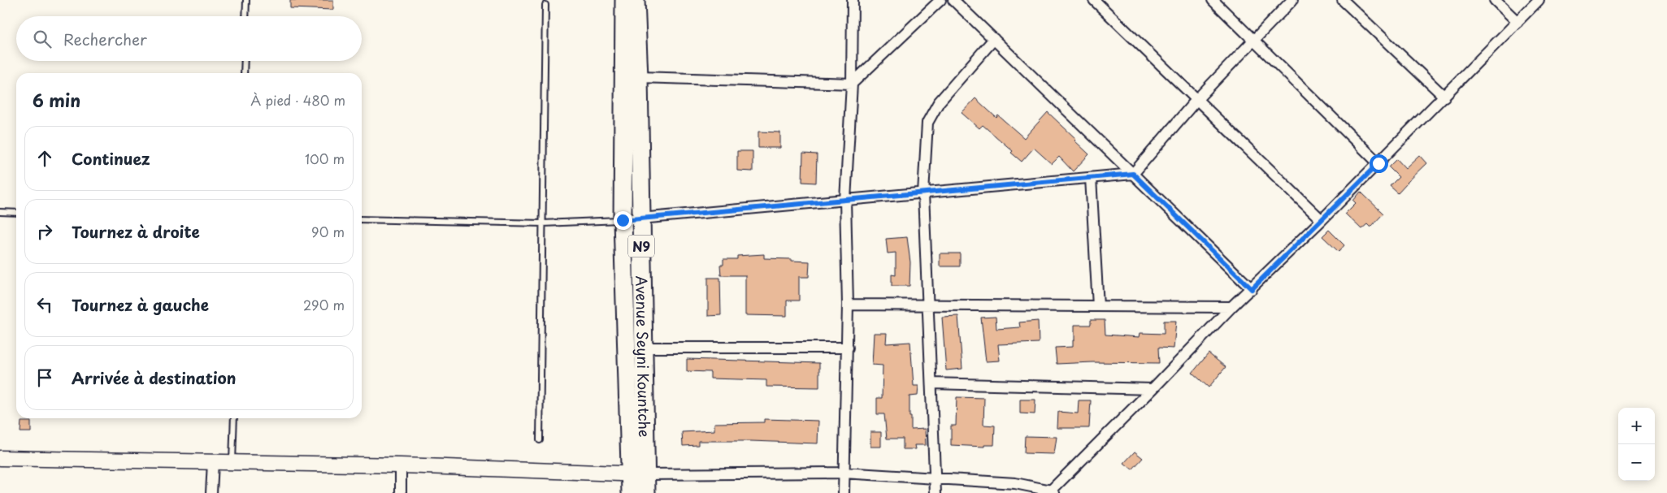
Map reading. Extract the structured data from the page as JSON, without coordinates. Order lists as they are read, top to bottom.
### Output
{
  "streets": {
    "highway": ["N9", "Avenue Seyni Kountche"]
  },
  "page": {
    "search": "Rechercher",
    "heading": ["6 min", "À pied · 480 m"],
    "list": [
      ["Continuez", "100 m"],
      ["Tournez à droite", "90 m"],
      ["Tournez à gauche", "290 m"],
      "Arrivée à destination"
    ],
    "map_buttons": ["+", "−"]
  }
}
